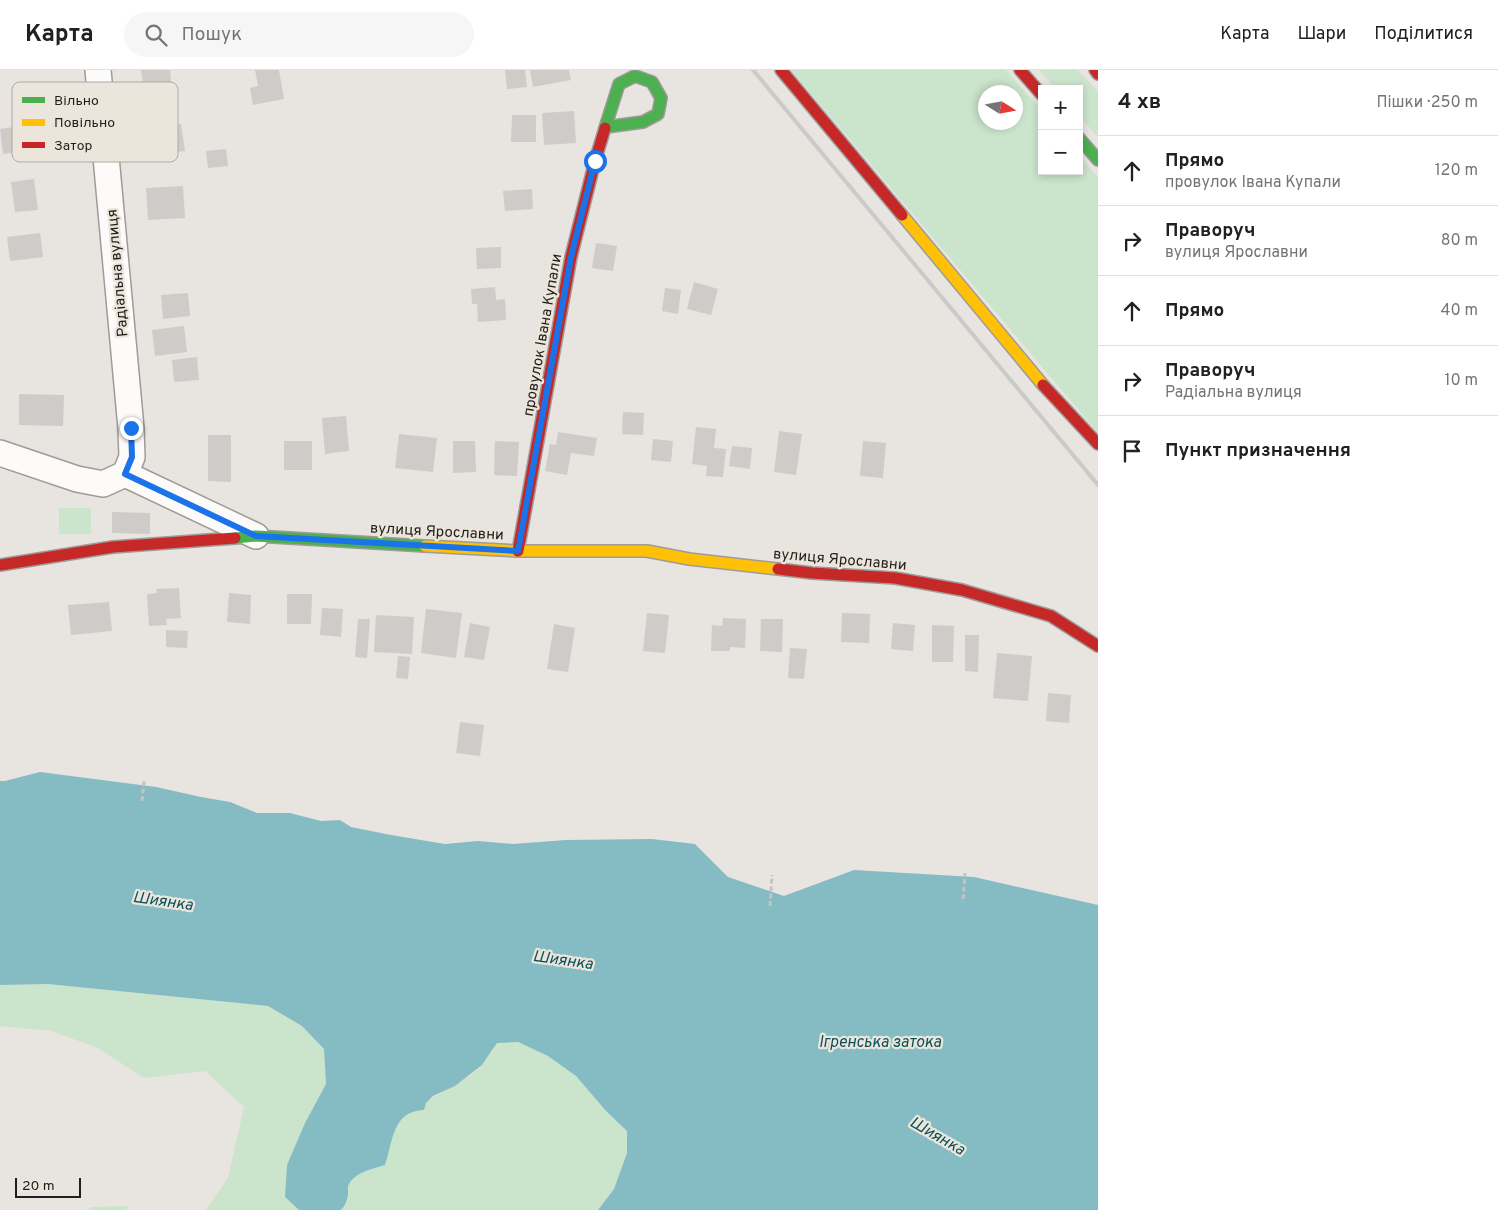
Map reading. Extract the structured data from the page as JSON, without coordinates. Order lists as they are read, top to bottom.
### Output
{
  "streets": {
    "street": ["Радіальна вулиця", "провулок Івана Купали", "вулиця Ярославни"]
  },
  "crossings": [
    ["провулок Івана Купали", "вулиця Ярославни"]
  ],
  "water": ["Шиянка", "Ігренська затока"],
  "legend": ["Вільно", "Повільно", "Затор"],
  "scale_bar": "20 m",
  "north": "right",
  "page": {
    "header": "Карта",
    "search": "Пошук",
    "nav": ["Карта", "Шари", "Поділитися"],
    "heading": ["4 хв", "Пішки · 250 m"],
    "map_buttons": ["+", "−"],
    "list": [
      ["Прямо", "провулок Івана Купали", "120 m"],
      ["Праворуч", "вулиця Ярославни", "80 m"],
      ["Прямо", "40 m"],
      ["Праворуч", "Радіальна вулиця", "10 m"],
      "Пункт призначення"
    ],
    "scale": "20 m"
  }
}
